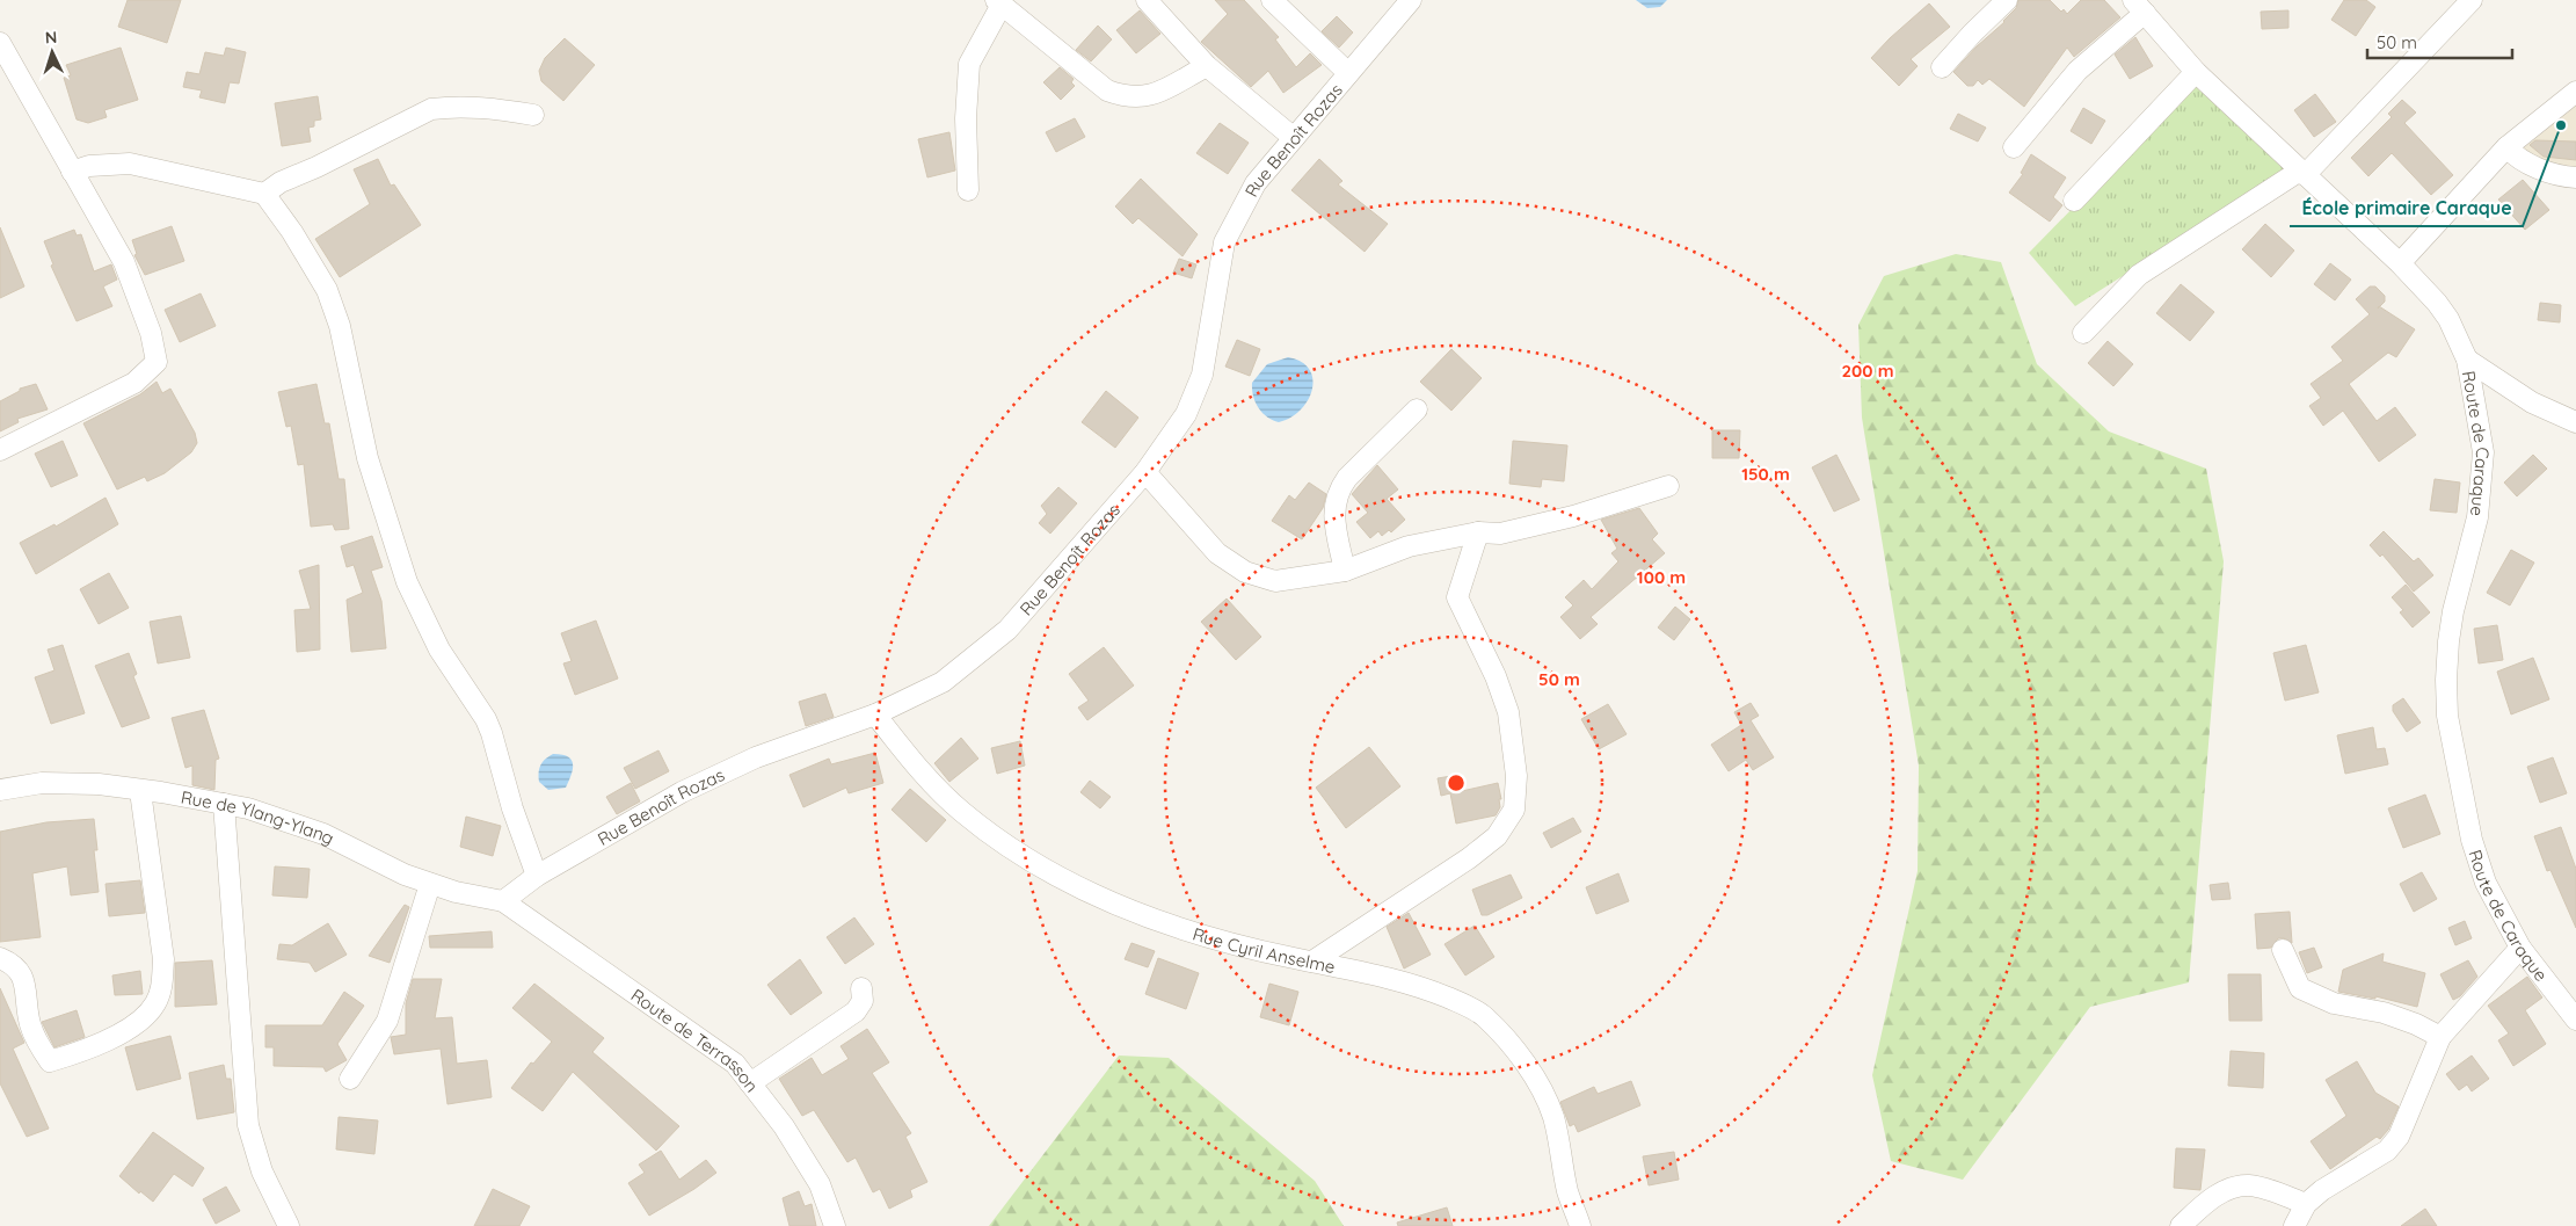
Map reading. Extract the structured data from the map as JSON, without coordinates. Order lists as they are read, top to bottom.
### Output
{
  "streets": {
    "street": [
      "Rue Benoît Rozas",
      "Route de Caraque",
      "Rue de Ylang-Ylang",
      "Rue Cyril Anselme",
      "Route de Terrasson"
    ]
  },
  "crossings": [
    ["Rue Benoît Rozas", "Rue de Ylang-Ylang"],
    ["Rue Benoît Rozas", "Rue Cyril Anselme"],
    ["Rue Benoît Rozas", "Route de Terrasson"],
    ["Rue de Ylang-Ylang", "Route de Terrasson"]
  ],
  "places": ["École primaire Caraque"],
  "scale_bar": "50 m",
  "north": "top",
  "rings": [
    "200 m",
    "150 m",
    "100 m",
    "50 m"
  ]
}
